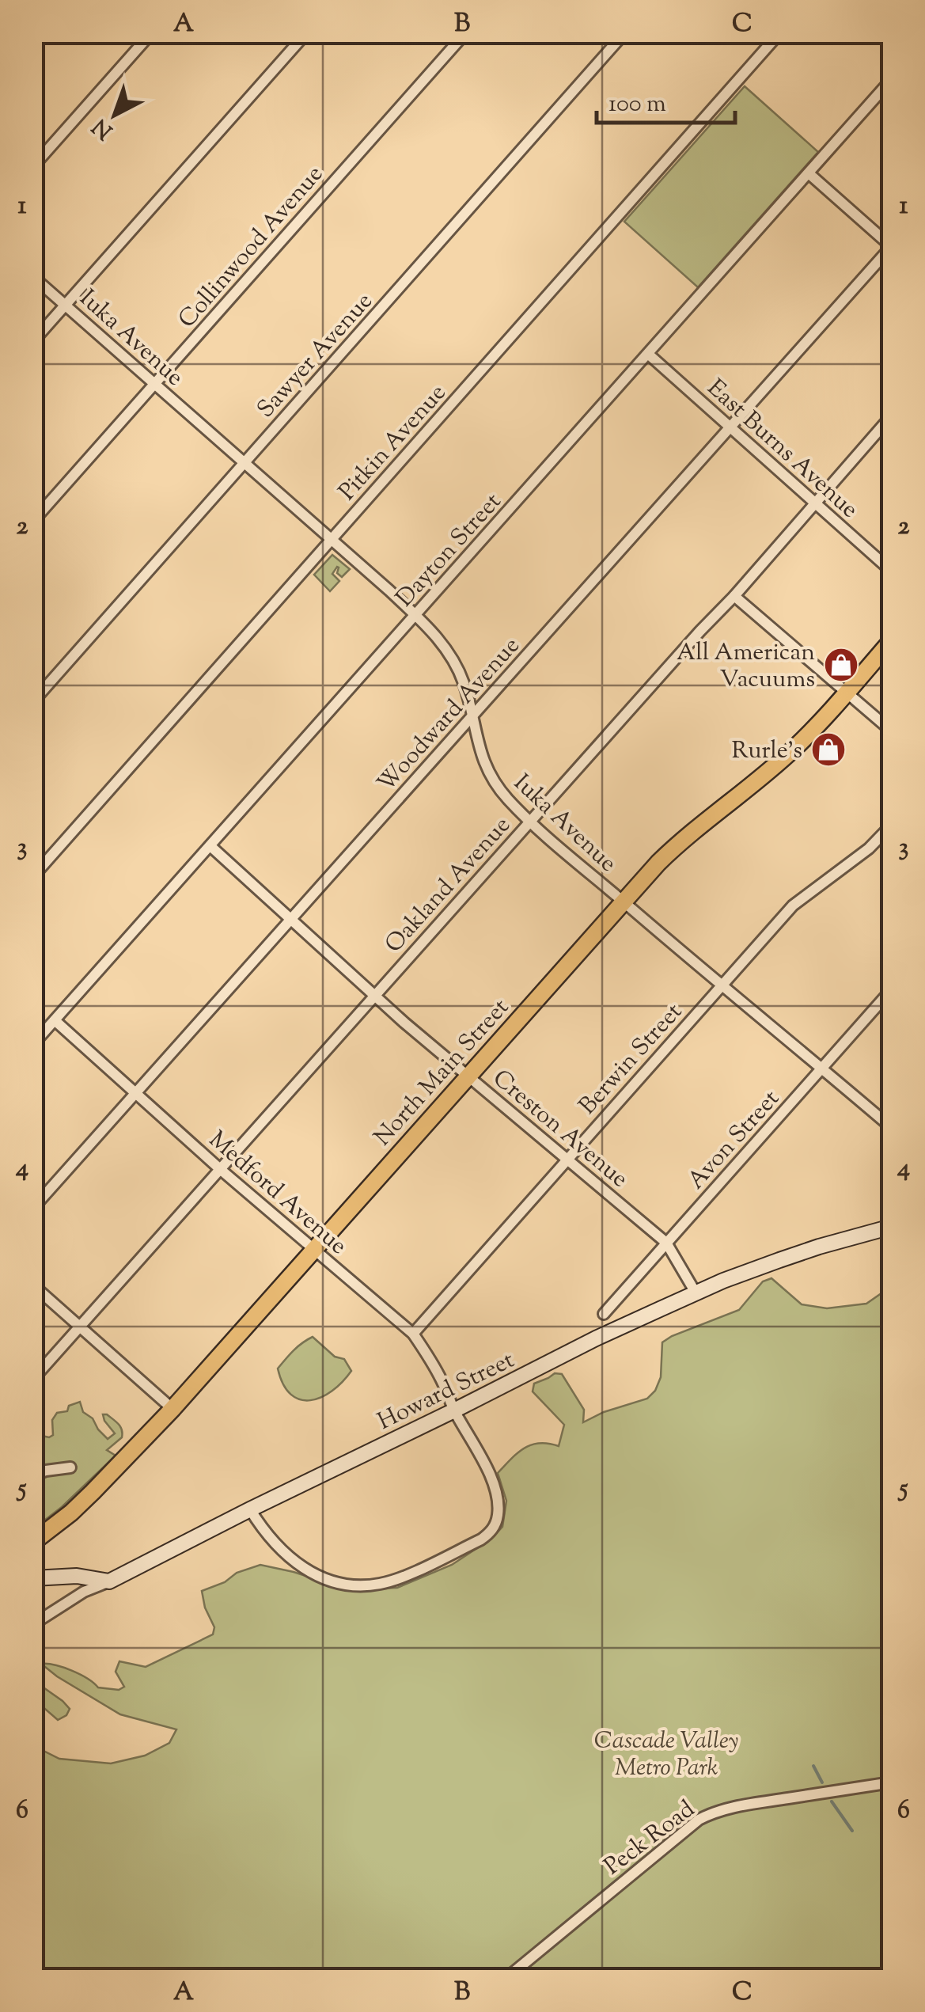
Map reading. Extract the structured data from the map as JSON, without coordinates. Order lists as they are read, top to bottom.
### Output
{
  "streets": {
    "main road": ["North Main Street", "Howard Street"],
    "street": [
      "Collinwood Avenue",
      "Iuka Avenue",
      "Sawyer Avenue",
      "Pitkin Avenue",
      "East Burns Avenue",
      "Dayton Street",
      "Woodward Avenue",
      "Oakland Avenue",
      "Berwin Street",
      "Creston Avenue",
      "Avon Street",
      "Medford Avenue",
      "Peck Road"
    ]
  },
  "crossings": [
    ["Collinwood Avenue", "Iuka Avenue"],
    ["Iuka Avenue", "Sawyer Avenue"],
    ["Iuka Avenue", "Pitkin Avenue"],
    ["Iuka Avenue", "Dayton Street"],
    ["Iuka Avenue", "Woodward Avenue"],
    ["Iuka Avenue", "Oakland Avenue"],
    ["Iuka Avenue", "Berwin Street"],
    ["Iuka Avenue", "North Main Street"],
    ["Iuka Avenue", "Avon Street"],
    ["East Burns Avenue", "Dayton Street"],
    ["East Burns Avenue", "Woodward Avenue"],
    ["East Burns Avenue", "Oakland Avenue"],
    ["Dayton Street", "Creston Avenue"],
    ["Dayton Street", "Medford Avenue"],
    ["Woodward Avenue", "Creston Avenue"],
    ["Woodward Avenue", "Medford Avenue"],
    ["Oakland Avenue", "Creston Avenue"],
    ["Oakland Avenue", "Medford Avenue"],
    ["Berwin Street", "Creston Avenue"],
    ["Berwin Street", "Medford Avenue"],
    ["North Main Street", "Creston Avenue"],
    ["North Main Street", "Medford Avenue"],
    ["Creston Avenue", "Avon Street"],
    ["Creston Avenue", "Howard Street"],
    ["Medford Avenue", "Howard Street"]
  ],
  "parks": ["Cascade Valley Metro Park"],
  "places": {
    "shop": ["All American Vacuums", "Rurle's"]
  },
  "scale_bar": "100 m",
  "north": "bottom left",
  "grid": {
    "columns": ["A", "B", "C"],
    "rows": [
      "1",
      "2",
      "3",
      "4",
      "5",
      "6"
    ]
  }
}
